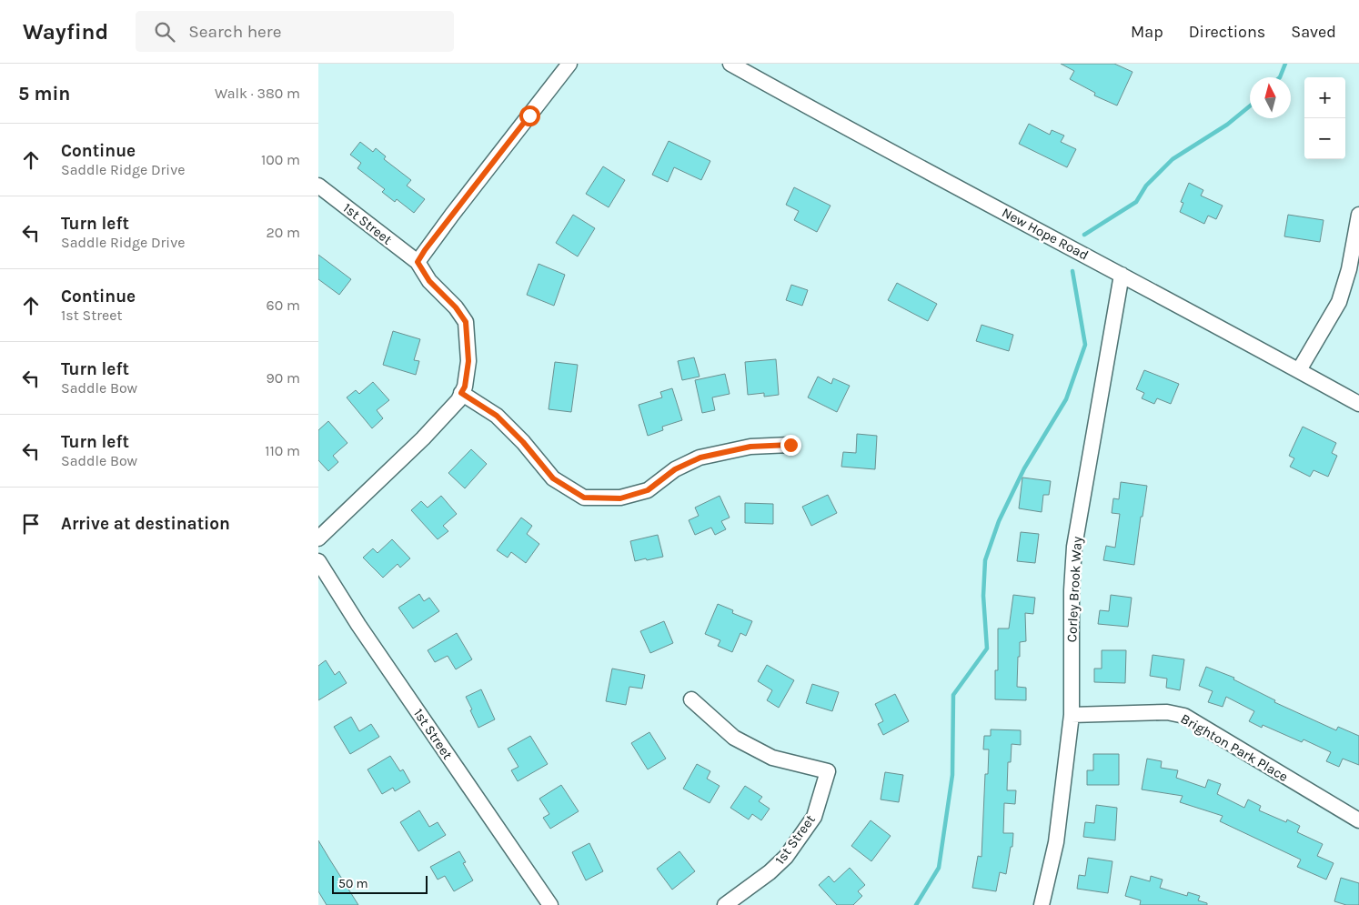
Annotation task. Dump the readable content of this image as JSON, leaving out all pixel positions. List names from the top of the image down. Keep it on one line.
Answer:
{"streets":{"street":["1st Street","New Hope Road","Corley Brook Way","Brighton Park Place"]},"crossings":[["New Hope Road","Corley Brook Way"],["Corley Brook Way","Brighton Park Place"]],"scale_bar":"50 m","north":"top","page":{"header":"Wayfind","search":"Search here","nav":["Map","Directions","Saved"],"heading":["5 min","Walk · 380 m"],"map_buttons":["+","−"],"list":[["Continue","Saddle Ridge Drive","100 m"],["Turn left","Saddle Ridge Drive","20 m"],["Continue","1st Street","60 m"],["Turn left","Saddle Bow","90 m"],["Turn left","Saddle Bow","110 m"],"Arrive at destination"],"scale":"50 m"}}
